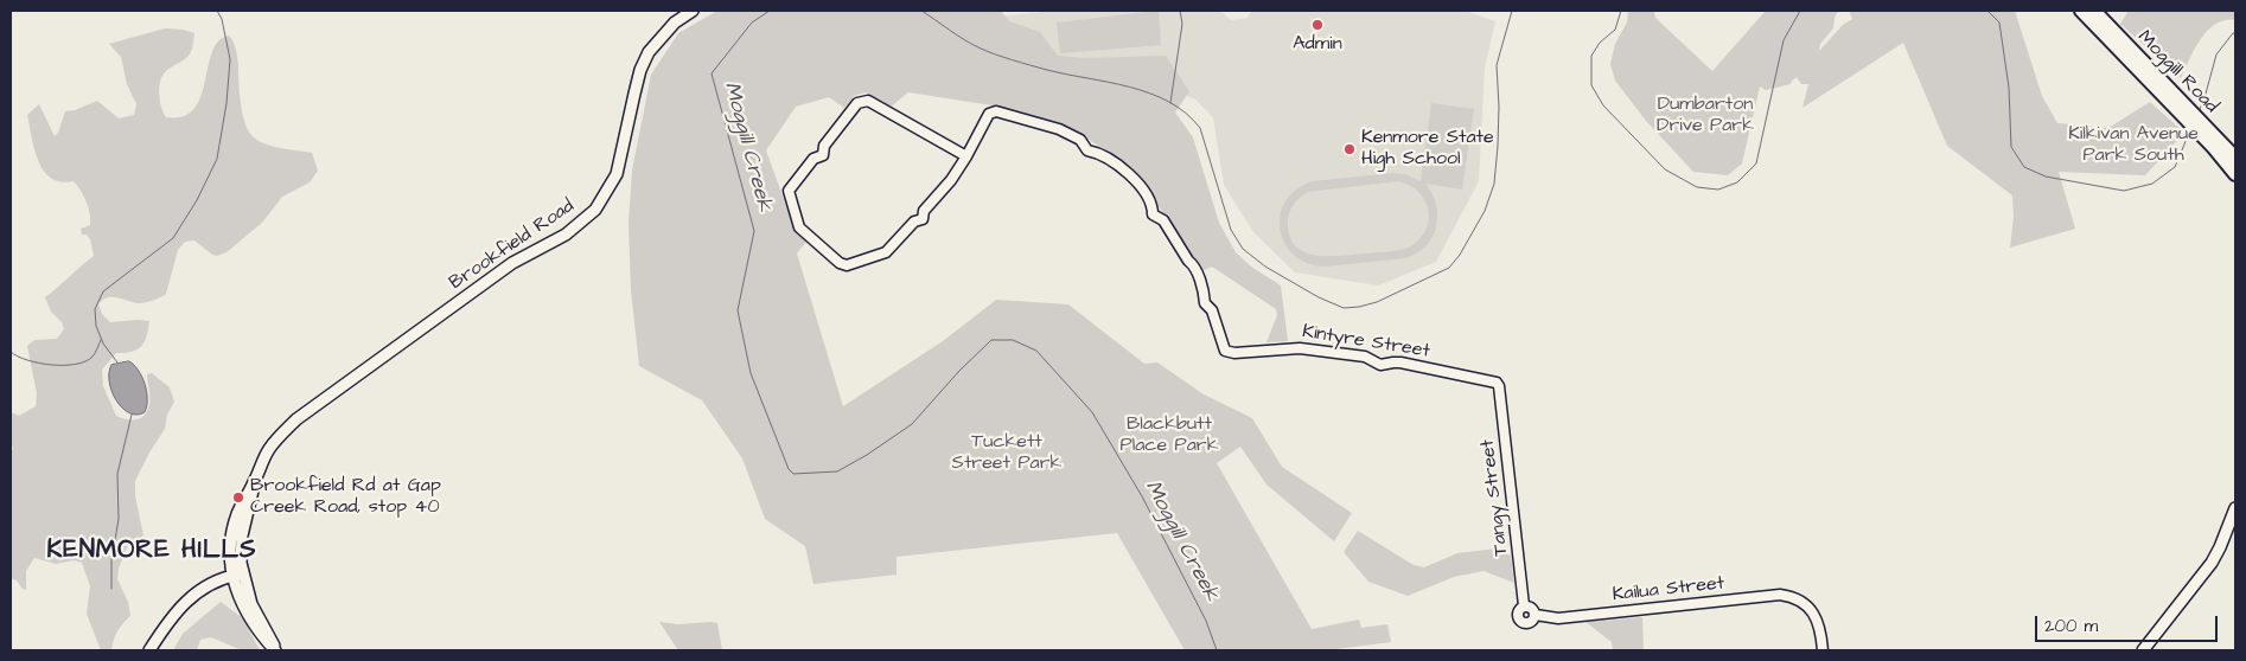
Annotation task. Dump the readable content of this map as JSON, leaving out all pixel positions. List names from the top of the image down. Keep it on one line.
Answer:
{"streets":{"main road":["Moggill Road","Brookfield Road"],"street":["Kintyre Street","Tangy Street","Kailua Street"]},"crossings":[["Kintyre Street","Tangy Street"],["Tangy Street","Kailua Street"]],"districts":["KENMORE HILLS"],"water":["Moggill Creek"],"parks":["Dumbarton Drive Park","Kilkivan Avenue Park South","Blackbutt Place Park","Tuckett Street Park"],"places":["Admin","Kenmore State High School","Brookfield Rd at Gap Creek Road, stop 40"],"scale_bar":"200 m"}
